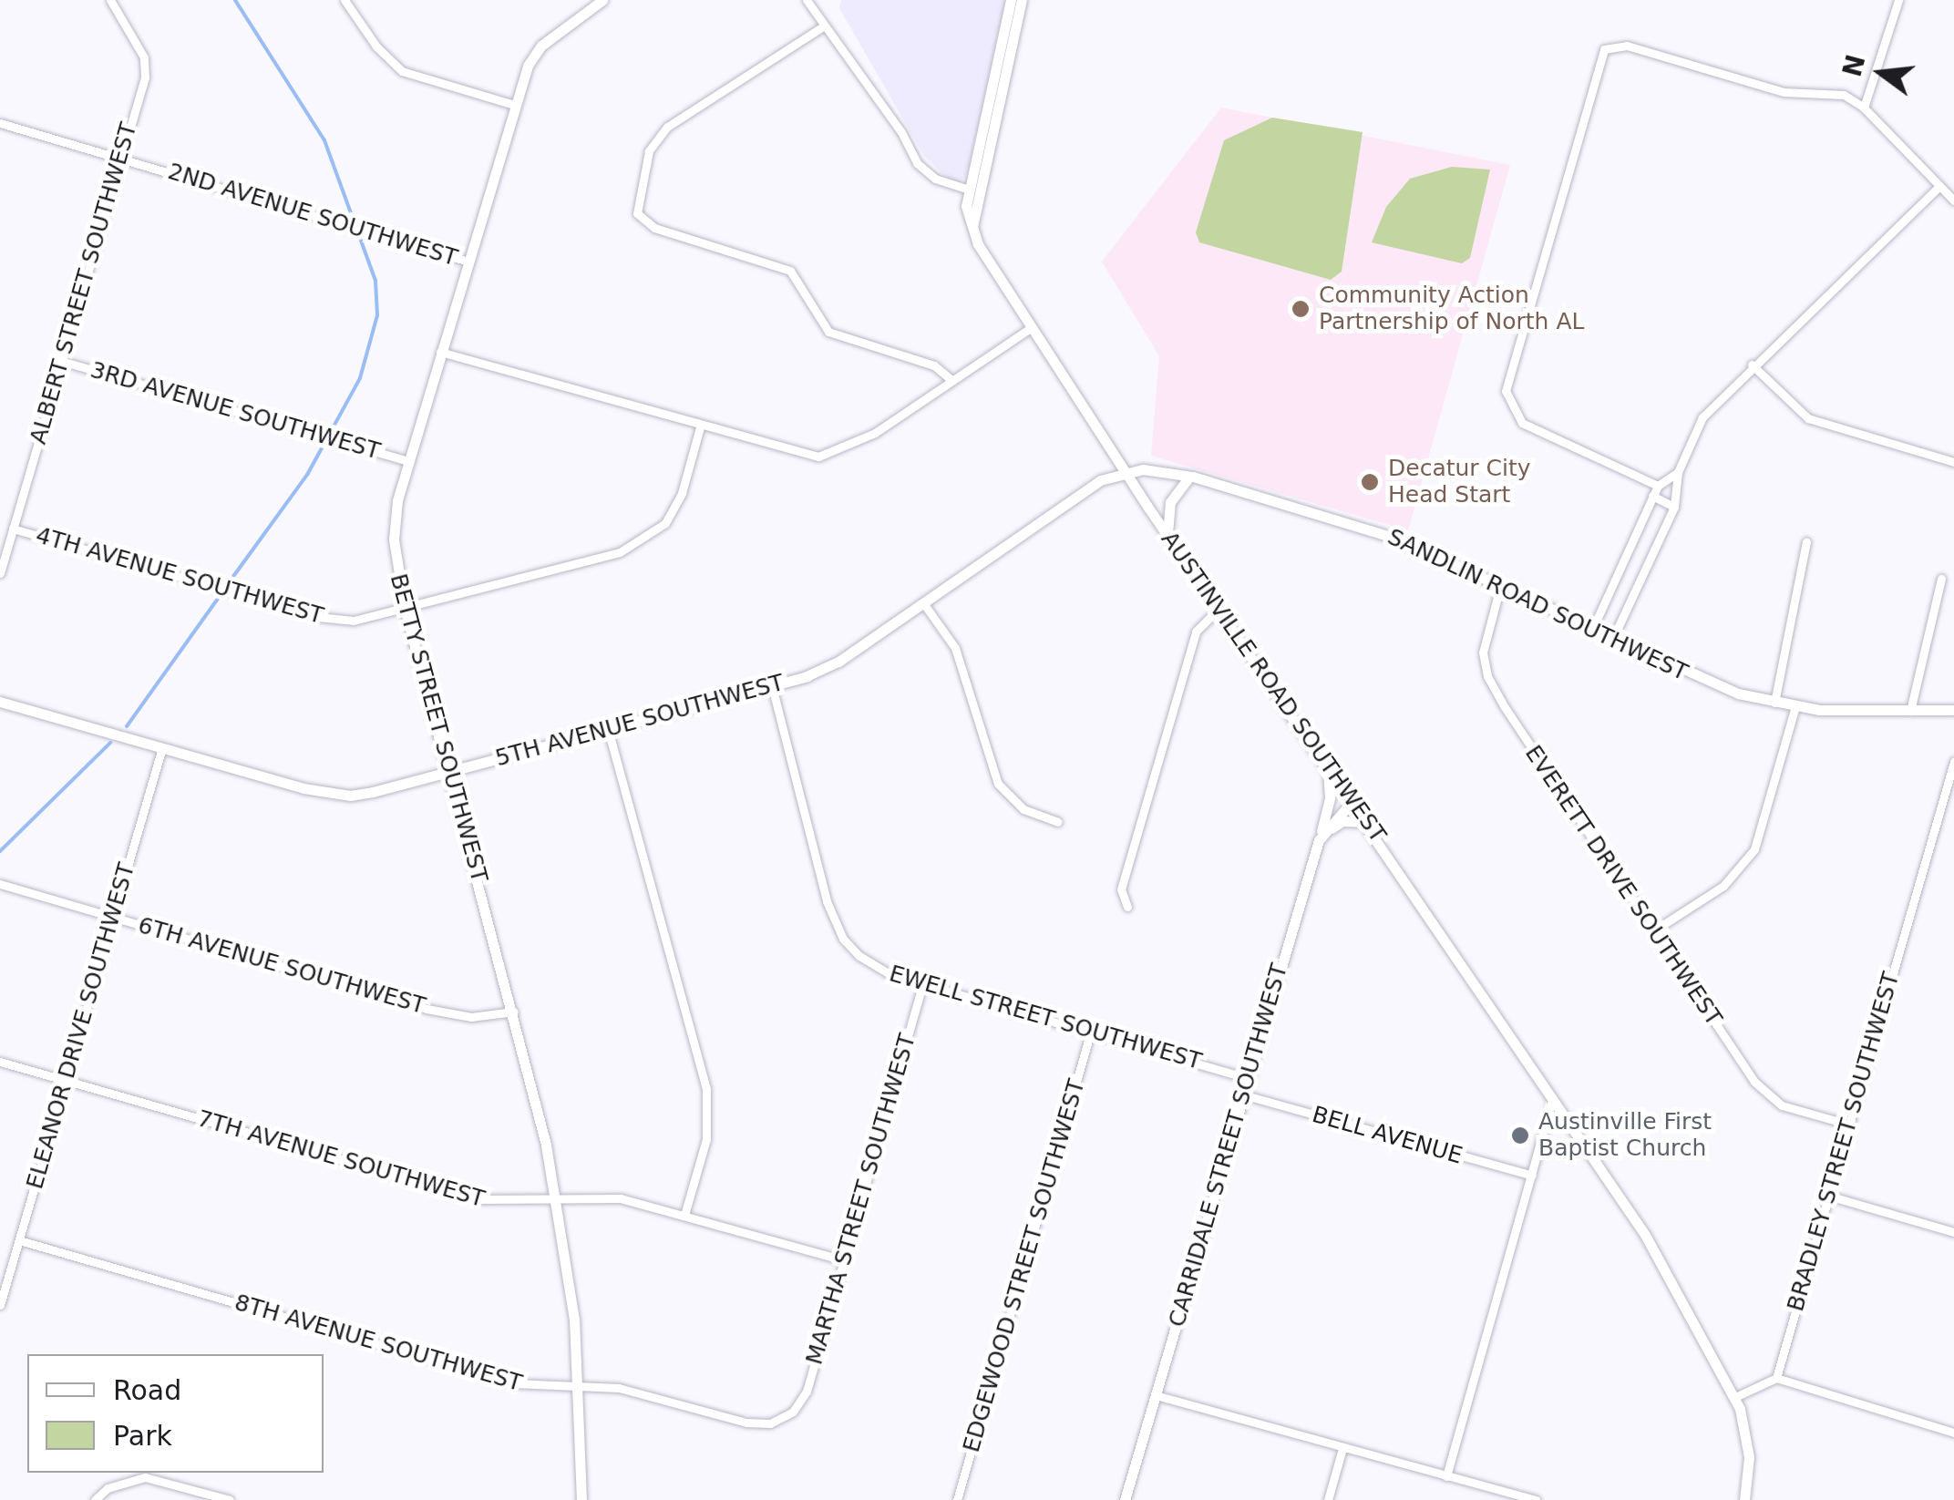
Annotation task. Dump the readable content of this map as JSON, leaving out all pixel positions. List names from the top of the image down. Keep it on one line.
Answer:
{"streets":{"street":["2ND AVENUE SOUTHWEST","ALBERT STREET SOUTHWEST","3RD AVENUE SOUTHWEST","4TH AVENUE SOUTHWEST","SANDLIN ROAD SOUTHWEST","AUSTINVILLE ROAD SOUTHWEST","5TH AVENUE SOUTHWEST","BETTY STREET SOUTHWEST","EVERETT DRIVE SOUTHWEST","6TH AVENUE SOUTHWEST","EWELL STREET SOUTHWEST","ELEANOR DRIVE SOUTHWEST","BELL AVENUE","BRADLEY STREET SOUTHWEST","CARRIDALE STREET SOUTHWEST","7TH AVENUE SOUTHWEST","MARTHA STREET SOUTHWEST","EDGEWOOD STREET SOUTHWEST","8TH AVENUE SOUTHWEST"]},"crossings":[["2ND AVENUE SOUTHWEST","ALBERT STREET SOUTHWEST"],["2ND AVENUE SOUTHWEST","BETTY STREET SOUTHWEST"],["ALBERT STREET SOUTHWEST","3RD AVENUE SOUTHWEST"],["ALBERT STREET SOUTHWEST","4TH AVENUE SOUTHWEST"],["3RD AVENUE SOUTHWEST","BETTY STREET SOUTHWEST"],["4TH AVENUE SOUTHWEST","BETTY STREET SOUTHWEST"],["SANDLIN ROAD SOUTHWEST","AUSTINVILLE ROAD SOUTHWEST"],["SANDLIN ROAD SOUTHWEST","5TH AVENUE SOUTHWEST"],["SANDLIN ROAD SOUTHWEST","EVERETT DRIVE SOUTHWEST"],["AUSTINVILLE ROAD SOUTHWEST","5TH AVENUE SOUTHWEST"],["AUSTINVILLE ROAD SOUTHWEST","CARRIDALE STREET SOUTHWEST"],["5TH AVENUE SOUTHWEST","BETTY STREET SOUTHWEST"],["5TH AVENUE SOUTHWEST","EWELL STREET SOUTHWEST"],["5TH AVENUE SOUTHWEST","ELEANOR DRIVE SOUTHWEST"],["BETTY STREET SOUTHWEST","6TH AVENUE SOUTHWEST"],["BETTY STREET SOUTHWEST","7TH AVENUE SOUTHWEST"],["BETTY STREET SOUTHWEST","8TH AVENUE SOUTHWEST"],["EVERETT DRIVE SOUTHWEST","BRADLEY STREET SOUTHWEST"],["6TH AVENUE SOUTHWEST","ELEANOR DRIVE SOUTHWEST"],["EWELL STREET SOUTHWEST","CARRIDALE STREET SOUTHWEST"],["EWELL STREET SOUTHWEST","MARTHA STREET SOUTHWEST"],["EWELL STREET SOUTHWEST","EDGEWOOD STREET SOUTHWEST"],["ELEANOR DRIVE SOUTHWEST","7TH AVENUE SOUTHWEST"],["ELEANOR DRIVE SOUTHWEST","8TH AVENUE SOUTHWEST"],["BELL AVENUE","CARRIDALE STREET SOUTHWEST"],["7TH AVENUE SOUTHWEST","MARTHA STREET SOUTHWEST"],["MARTHA STREET SOUTHWEST","8TH AVENUE SOUTHWEST"]],"places":["Community Action Partnership of North AL","Decatur City Head Start","Austinville First Baptist Church"],"legend":["Road","Park"],"north":"left"}
